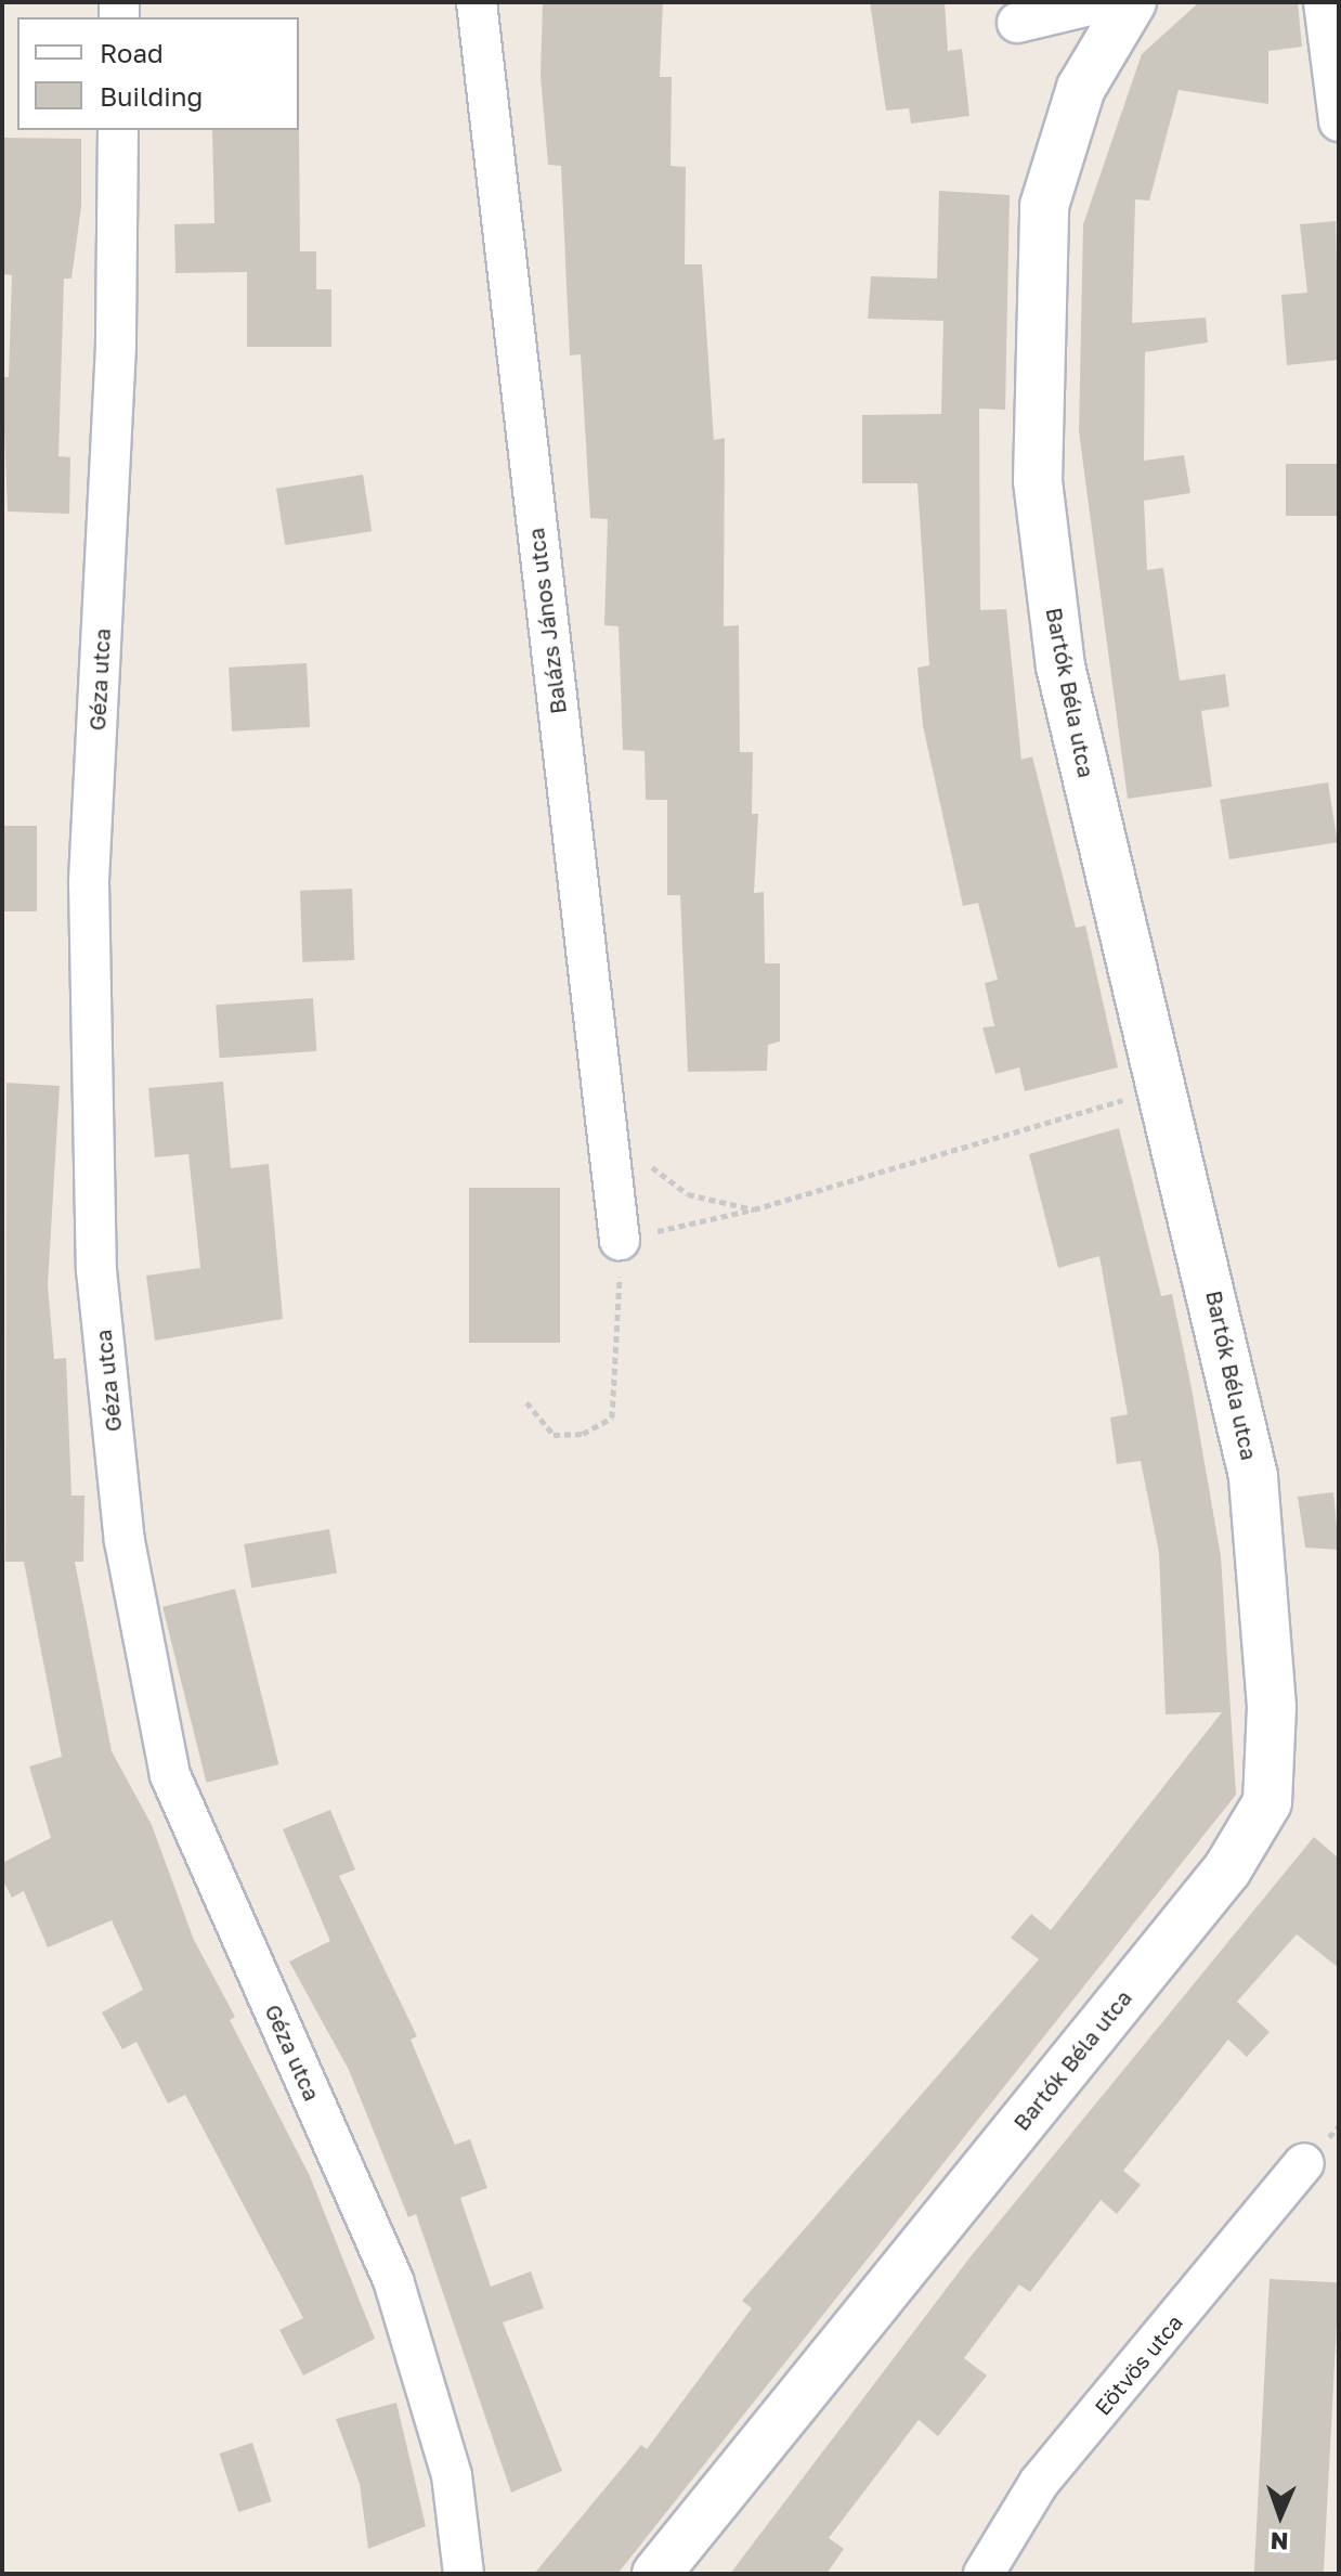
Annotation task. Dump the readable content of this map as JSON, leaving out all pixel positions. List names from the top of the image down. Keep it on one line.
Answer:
{"streets":{"street":["Balázs János utca","Géza utca","Bartók Béla utca","Eötvös utca"]},"legend":["Road","Building"],"north":"bottom"}
